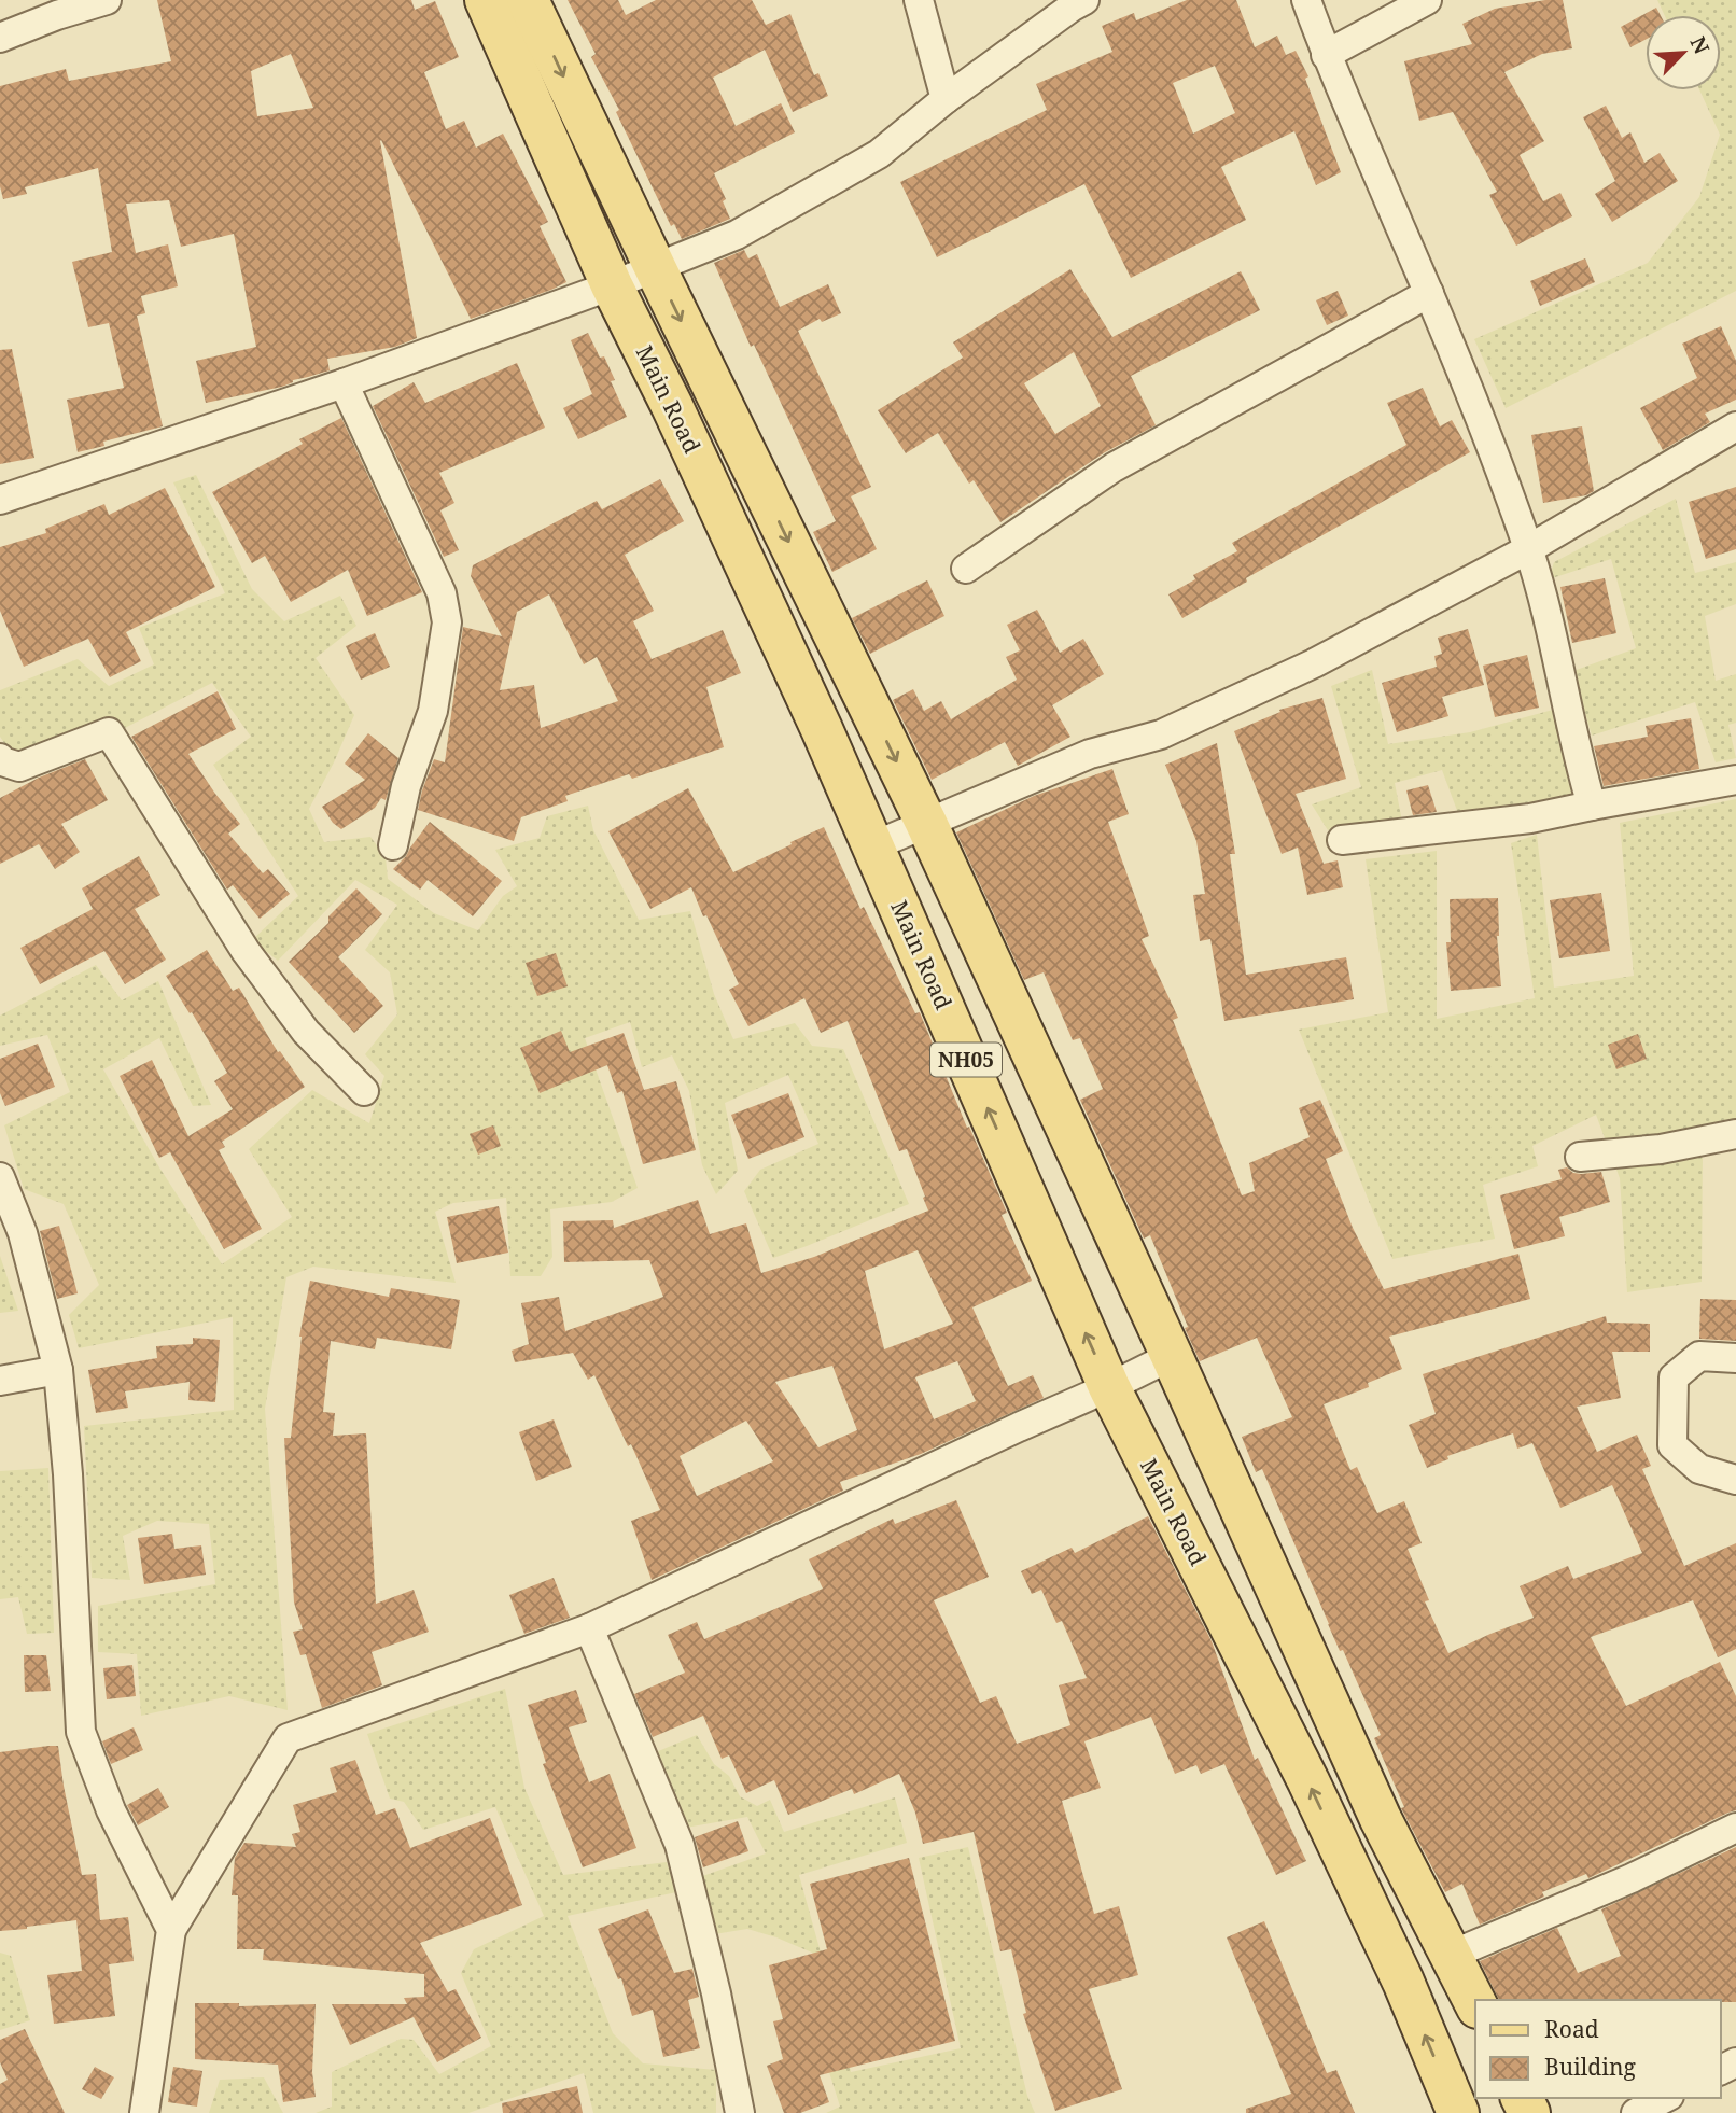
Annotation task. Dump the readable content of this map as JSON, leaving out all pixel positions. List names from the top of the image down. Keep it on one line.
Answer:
{"streets":{"main road":["Main Road","NH05"]},"legend":["Road","Building"],"north":"top right"}
